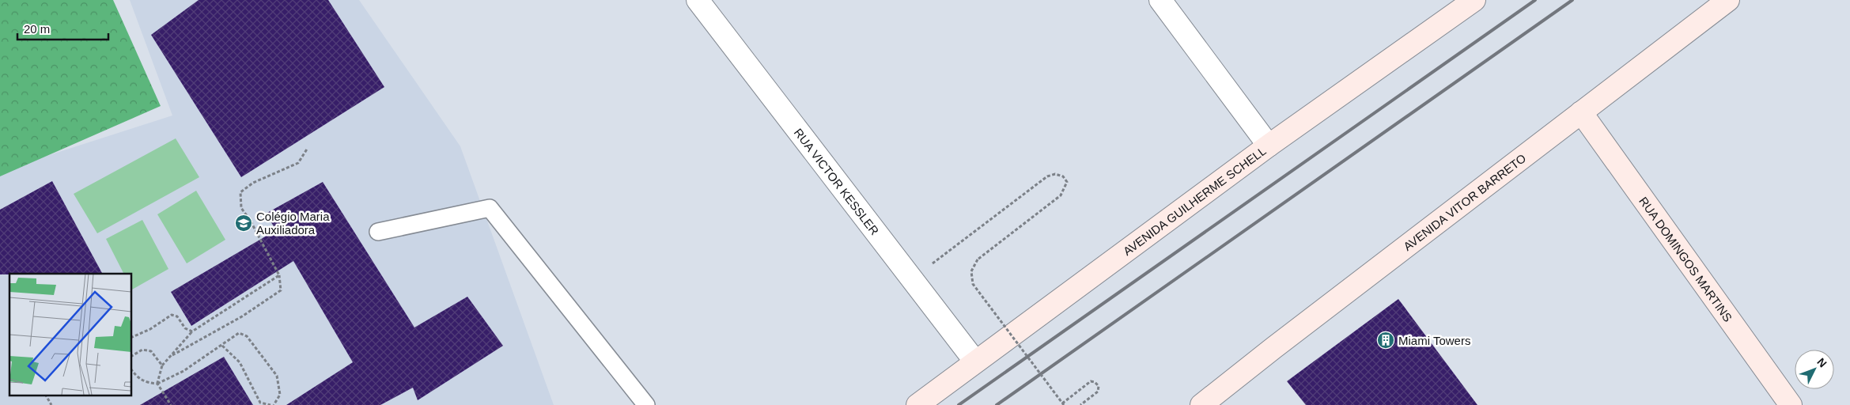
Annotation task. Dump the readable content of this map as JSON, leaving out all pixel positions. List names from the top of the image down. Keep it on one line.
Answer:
{"streets":{"main road":["AVENIDA GUILHERME SCHELL","AVENIDA VITOR BARRETO","RUA DOMINGOS MARTINS"],"street":["RUA VICTOR KESSLER"]},"crossings":[["RUA VICTOR KESSLER","AVENIDA GUILHERME SCHELL"],["AVENIDA VITOR BARRETO","RUA DOMINGOS MARTINS"]],"places":{"school or university":["Colégio Maria Auxiliadora"],"building":["Miami Towers"]},"scale_bar":"20 m","north":"top right"}
